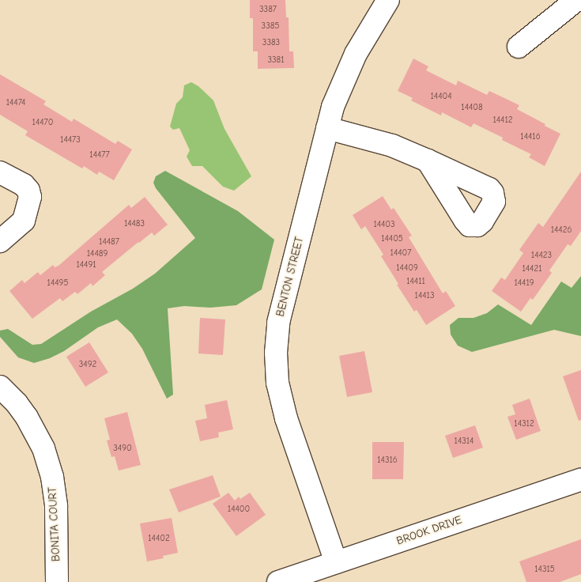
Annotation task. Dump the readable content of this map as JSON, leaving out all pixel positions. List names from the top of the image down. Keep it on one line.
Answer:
{"streets":{"street":["BENTON STREET","BONITA COURT","BROOK DRIVE"]},"crossings":[["BENTON STREET","BROOK DRIVE"]],"house_numbers":["3387","3385","3383","3381","14404","14474","14408","14412","14470","14416","14473","14477","14483","14403","14426","14405","14487","14407","14489","14423","14491","14409","14421","14411","14495","14419","14413","3492","14312","14314","3490","14316","14400","14402","14315"]}
